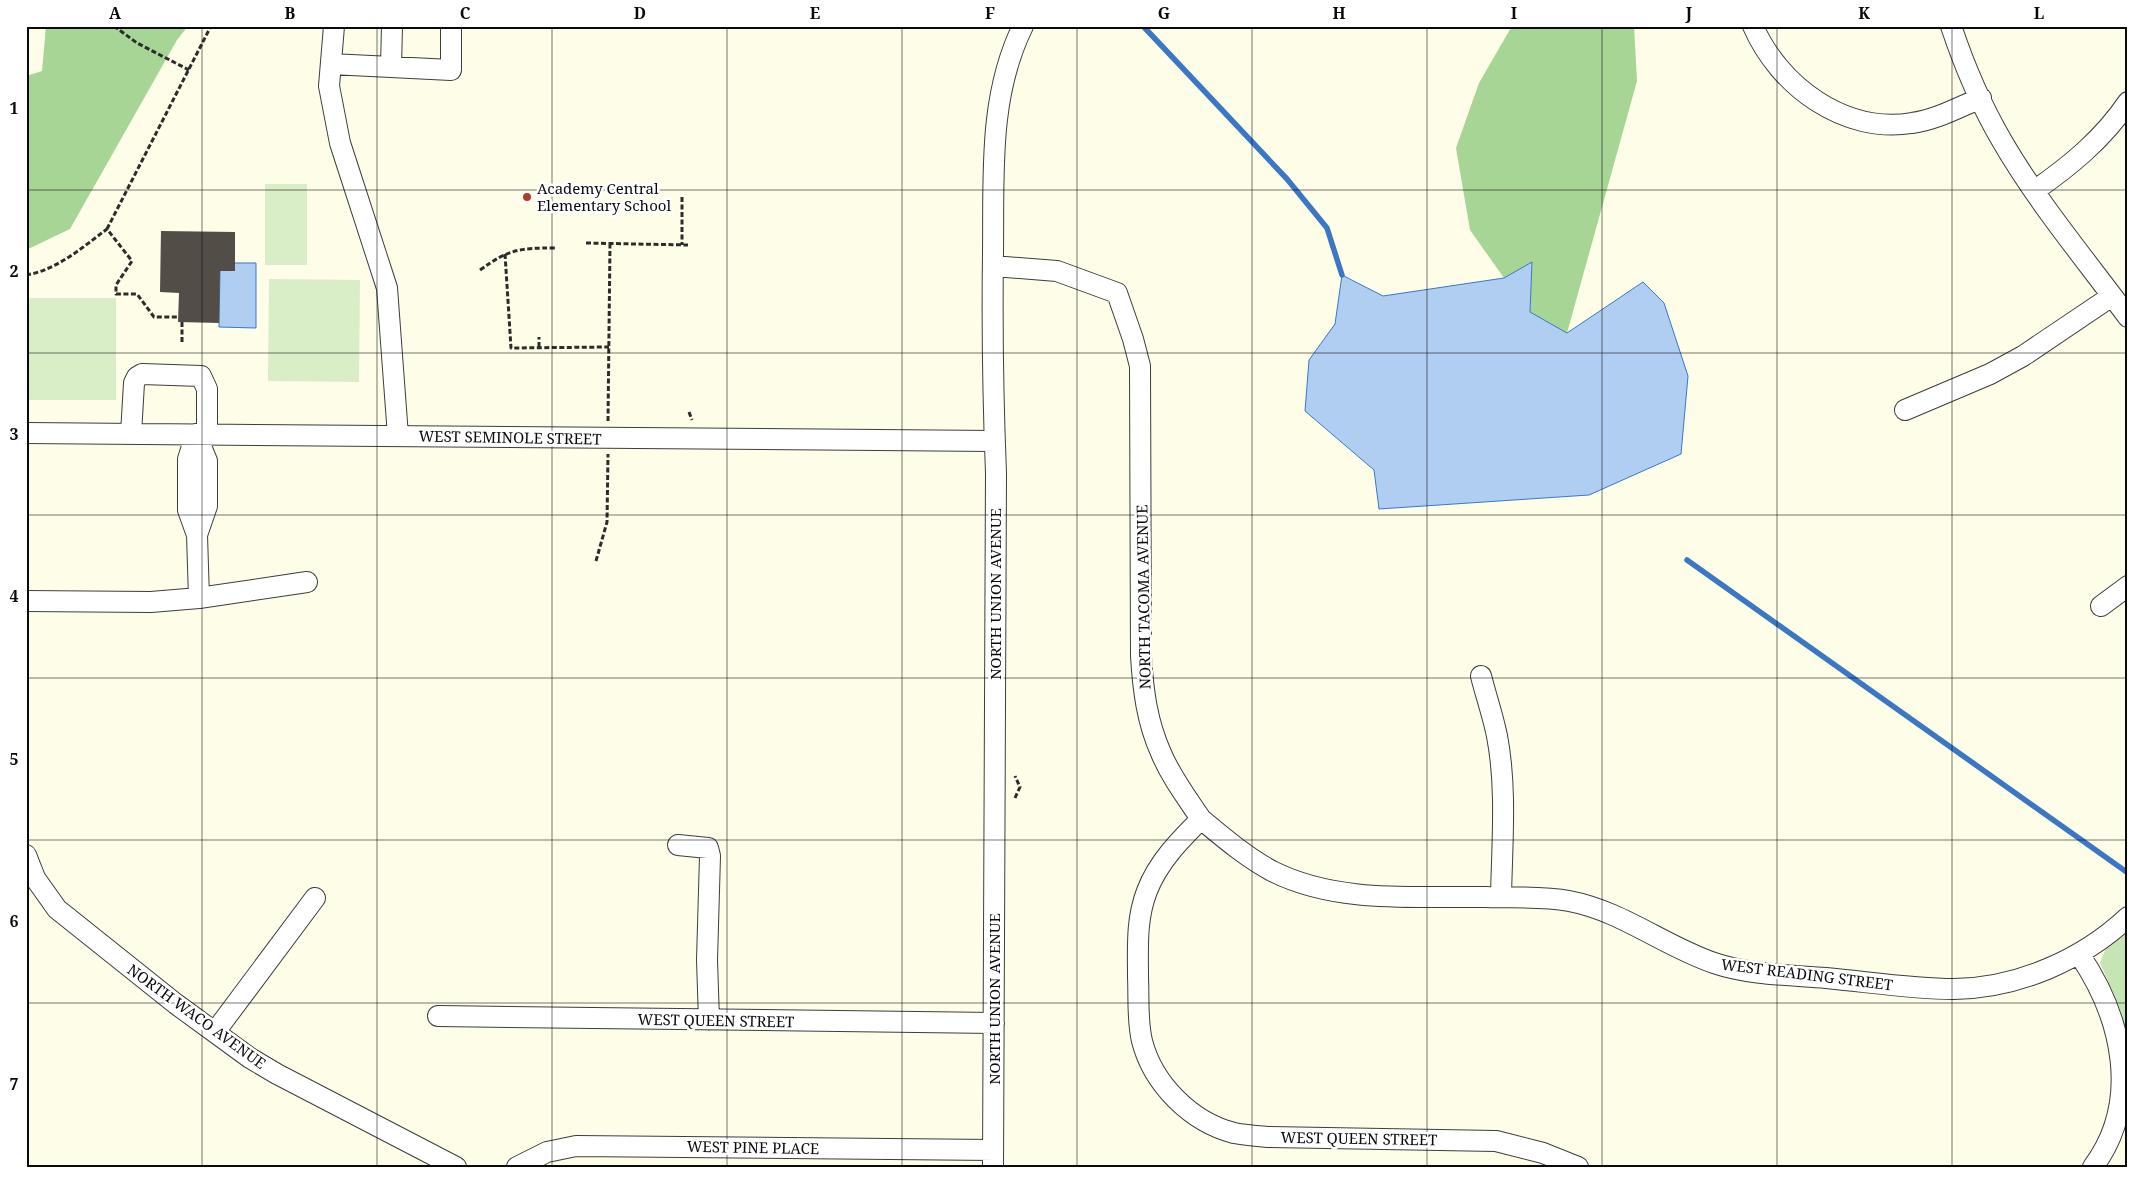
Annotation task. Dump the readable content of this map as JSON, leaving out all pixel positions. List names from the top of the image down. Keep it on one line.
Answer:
{"streets":{"street":["WEST SEMINOLE STREET","NORTH UNION AVENUE","NORTH TACOMA AVENUE","WEST READING STREET","NORTH WACO AVENUE","WEST QUEEN STREET","WEST PINE PLACE"]},"crossings":[["WEST SEMINOLE STREET","NORTH UNION AVENUE"],["NORTH UNION AVENUE","NORTH TACOMA AVENUE"],["NORTH UNION AVENUE","WEST QUEEN STREET"],["NORTH UNION AVENUE","WEST PINE PLACE"],["NORTH TACOMA AVENUE","WEST READING STREET"],["NORTH TACOMA AVENUE","WEST QUEEN STREET"],["WEST READING STREET","WEST QUEEN STREET"]],"places":["Academy Central Elementary School"],"grid":{"columns":["A","B","C","D","E","F","G","H","I","J","K","L"],"rows":["1","2","3","4","5","6","7"]}}
